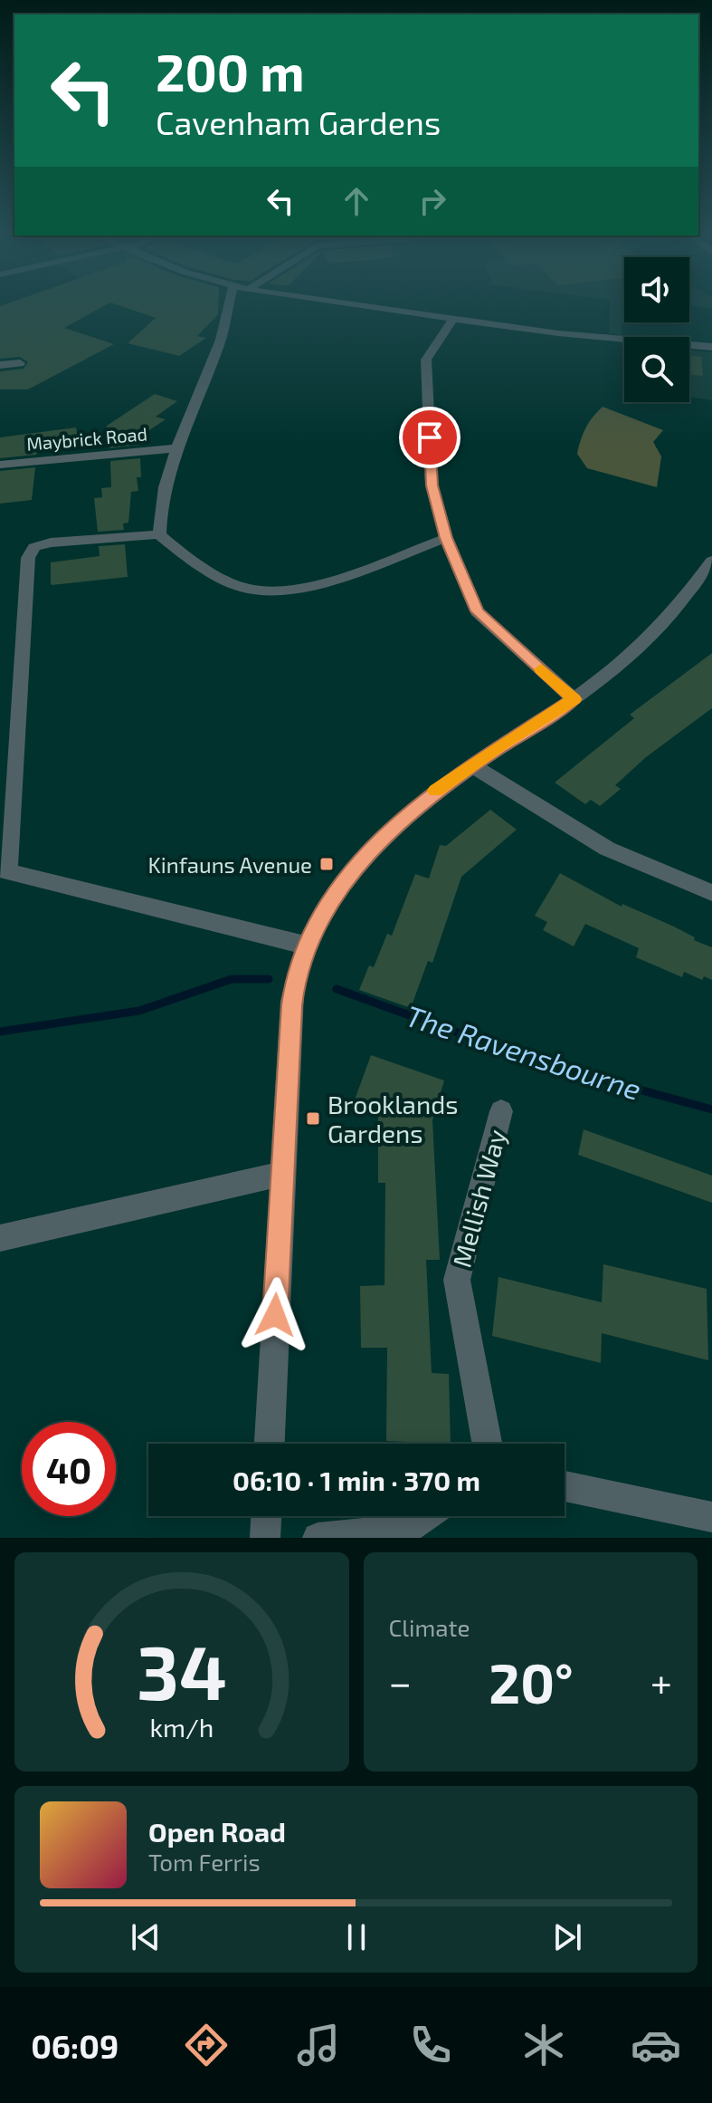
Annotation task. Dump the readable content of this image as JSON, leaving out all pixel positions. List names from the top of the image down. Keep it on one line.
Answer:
{"streets":{"street":["Maybrick Road","Mellish Way"]},"water":["The Ravensbourne"],"places":{"transit":["Kinfauns Avenue","Brooklands Gardens"]},"page":{"turn":["200 m","Cavenham Gardens"],"limit":"40","trip":"06:10 · 1 min · 370 m","tile":"Climate","heat":["−","20°","+"],"song":["Open Road","Tom Ferris"],"tabs":"06:09","gauge":["34","km/h"]}}
